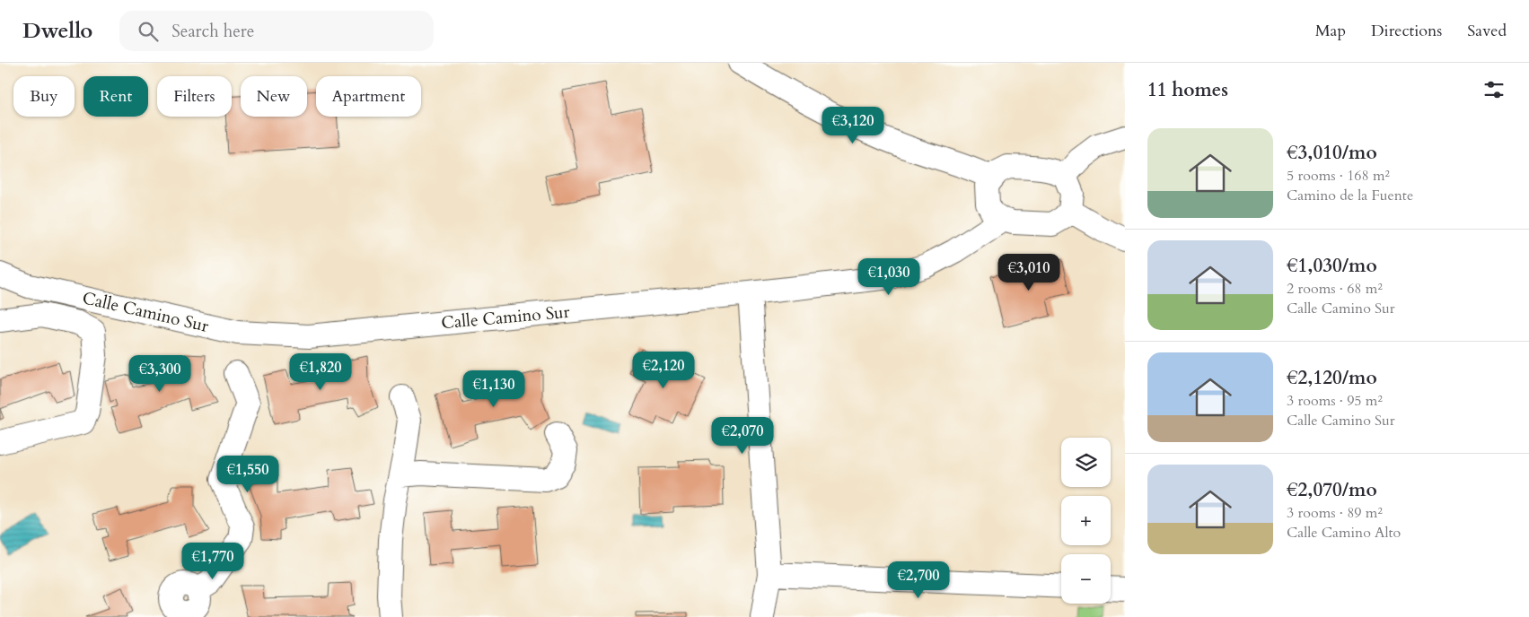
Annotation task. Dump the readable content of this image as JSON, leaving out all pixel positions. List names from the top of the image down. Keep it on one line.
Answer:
{"streets":{"street":["Calle Camino Sur"]},"page":{"header":"Dwello","search":"Search here","nav":["Map","Directions","Saved"],"heading":"11 homes","chip":["Buy","Rent","Filters","New","Apartment"],"price":["€3,120","€3,010","€1,030","€2,120","€1,820","€3,300","€1,130","€2,070","€1,550","€1,770","€2,700"],"list":[{"name":"€3,010/mo","note":"5 rooms · 168 m² · Camino de la Fuente"},{"name":"€1,030/mo","note":"2 rooms · 68 m² · Calle Camino Sur"},{"name":"€2,120/mo","note":"3 rooms · 95 m² · Calle Camino Sur"},{"name":"€2,070/mo","note":"3 rooms · 89 m² · Calle Camino Alto"}],"map_buttons":["+","−"]}}
